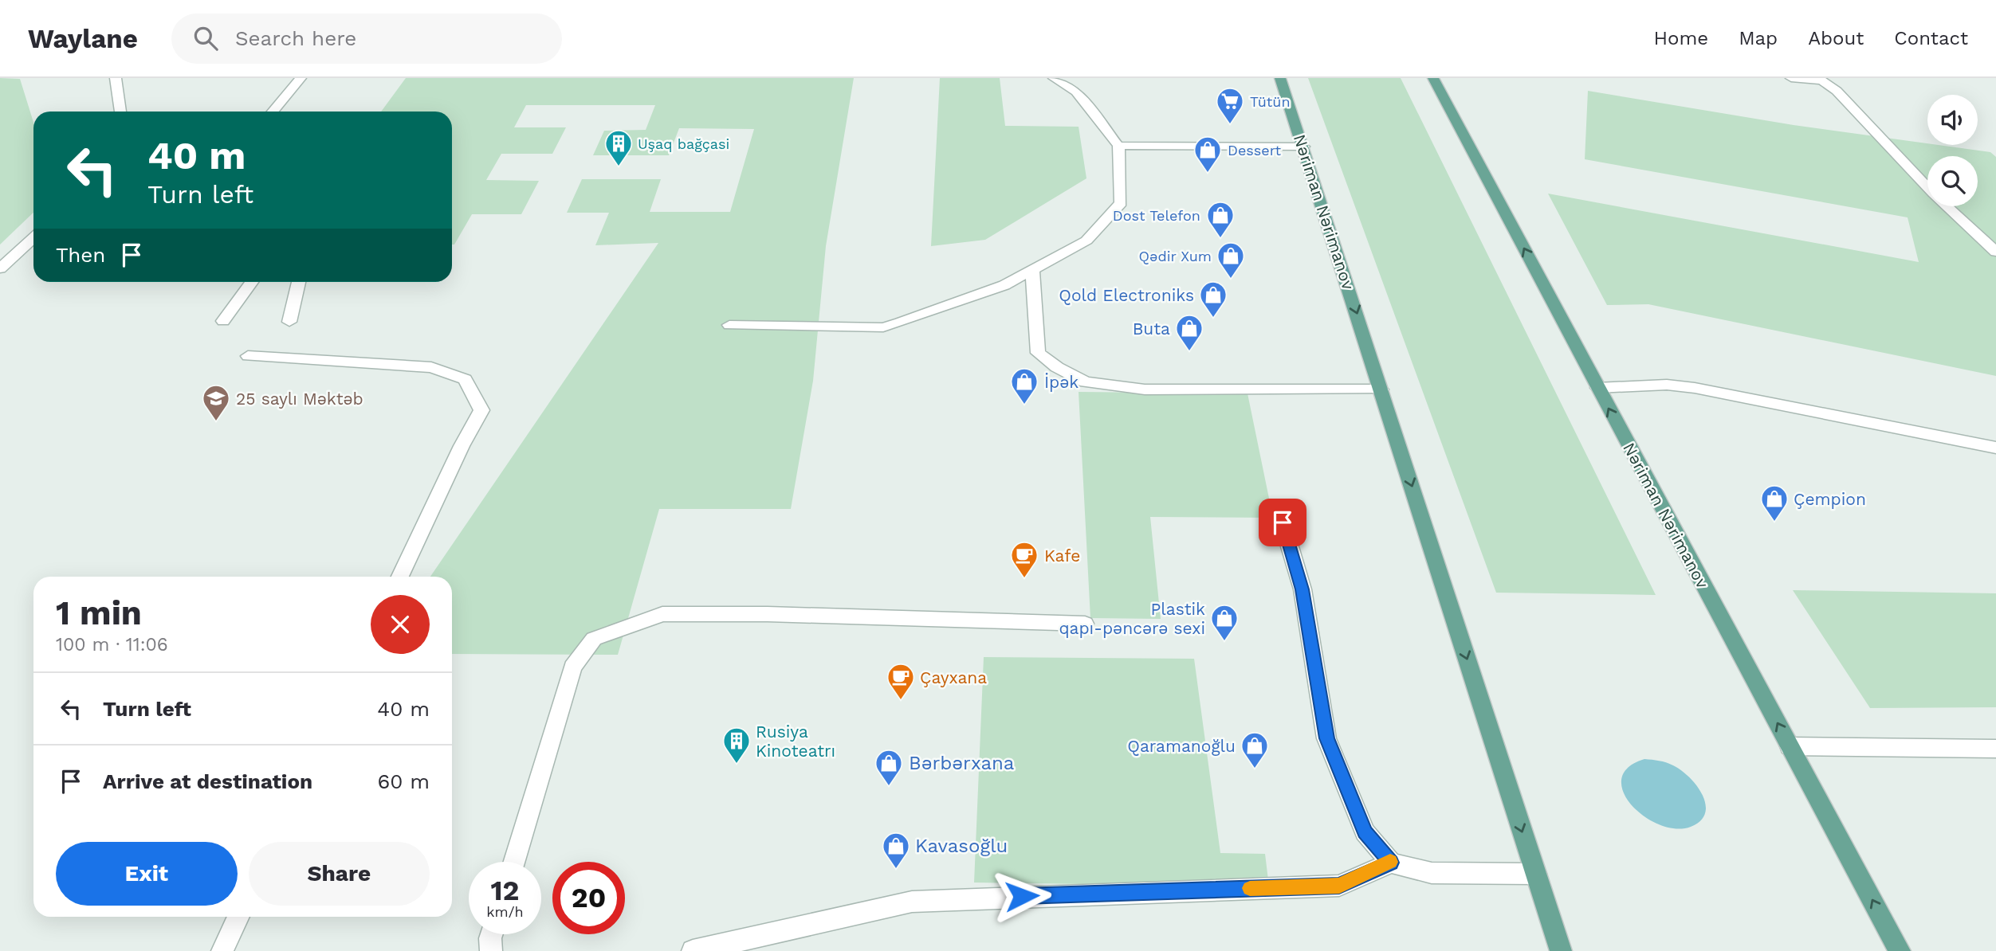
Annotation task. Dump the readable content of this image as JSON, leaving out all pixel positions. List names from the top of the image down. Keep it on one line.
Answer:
{"streets":{"main road":["Nəriman Nərimanov"]},"places":{"supermarket":["Tütün"],"building":["Uşaq bağçasi","Rusiya Kinoteatrı"],"shop":["Dessert","Dost Telefon","Qədir Xum","Qold Electroniks","Buta","İpək","Çempion","Plastik qapı-pəncərə sexi","Qaramanoğlu","Bərbərxana","Kavasoğlu"],"school or university":["25 saylı Məktəb"],"cafe":["Kafe","Çayxana"]},"page":{"header":"Waylane","search":"Search here","nav":["Home","Map","About","Contact"],"turn":["40 m","Turn left"],"then":"Then","heading":["1 min","100 m · 11:06"],"list":[{"name":"Turn left","value":"40 m"},{"name":"Arrive at destination","value":"60 m"}],"buttons":["Exit","Share"],"speed":"12 km/h","limit":"20"}}
